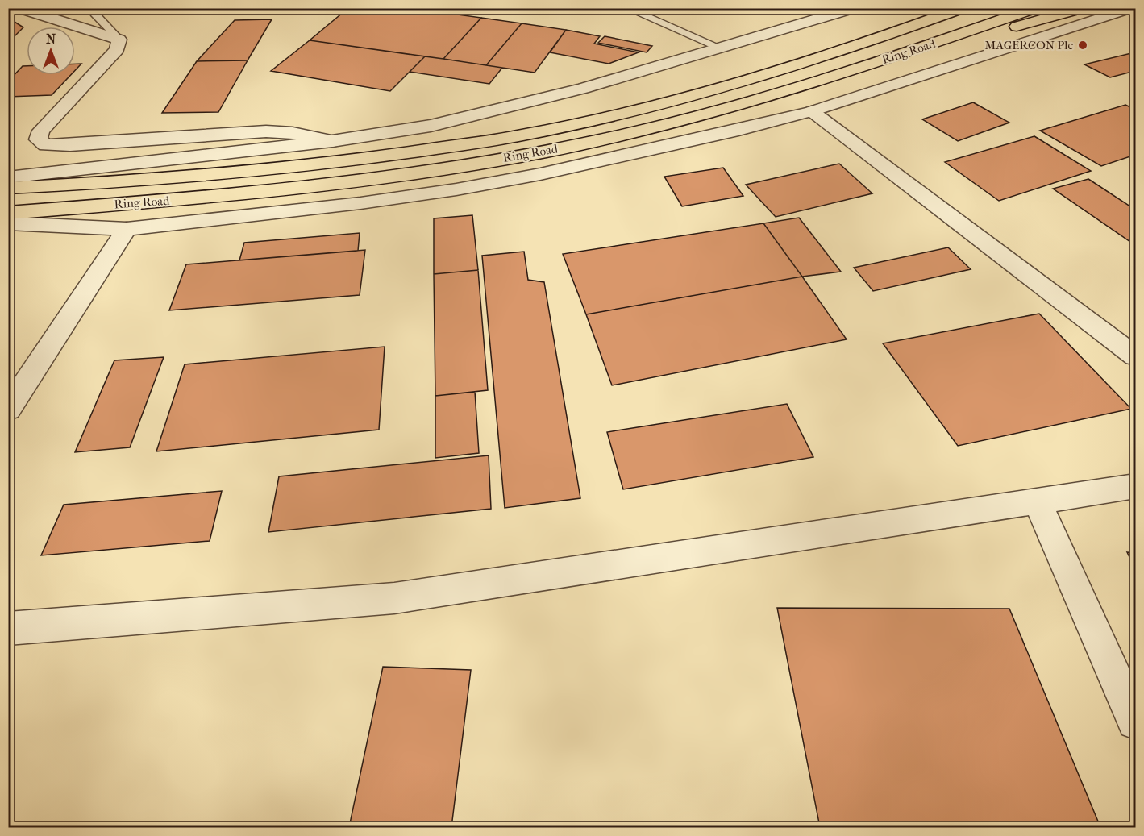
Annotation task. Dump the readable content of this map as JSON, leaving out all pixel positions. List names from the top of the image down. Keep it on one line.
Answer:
{"streets":{"highway":["Ring Road"]},"places":["MAGERCON Plc"],"north":"top"}
